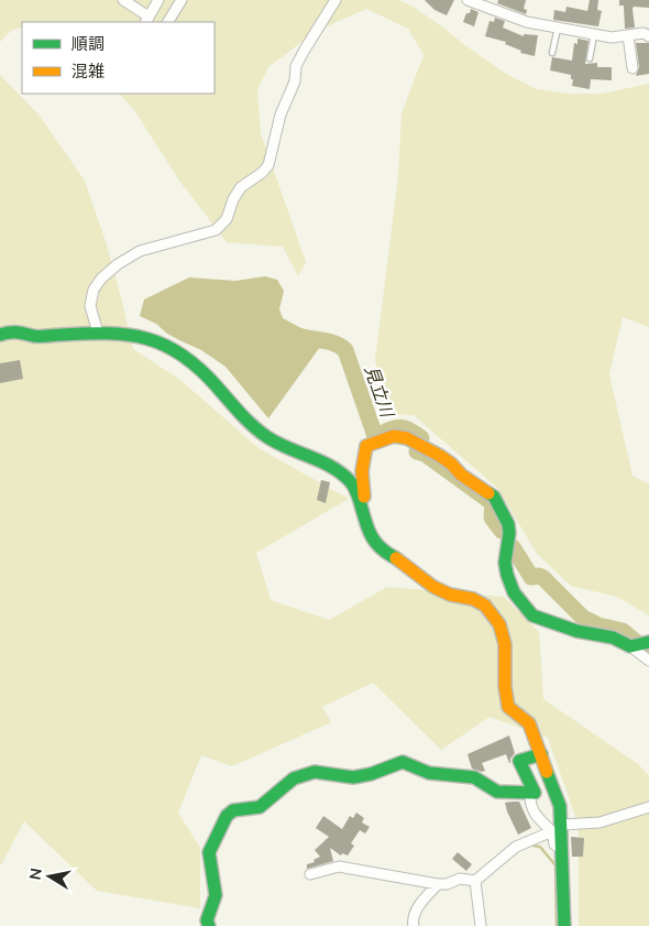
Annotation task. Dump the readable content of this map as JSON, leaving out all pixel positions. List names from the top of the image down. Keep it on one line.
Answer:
{"water":["見立川"],"legend":["順調","混雑"],"north":"left"}
